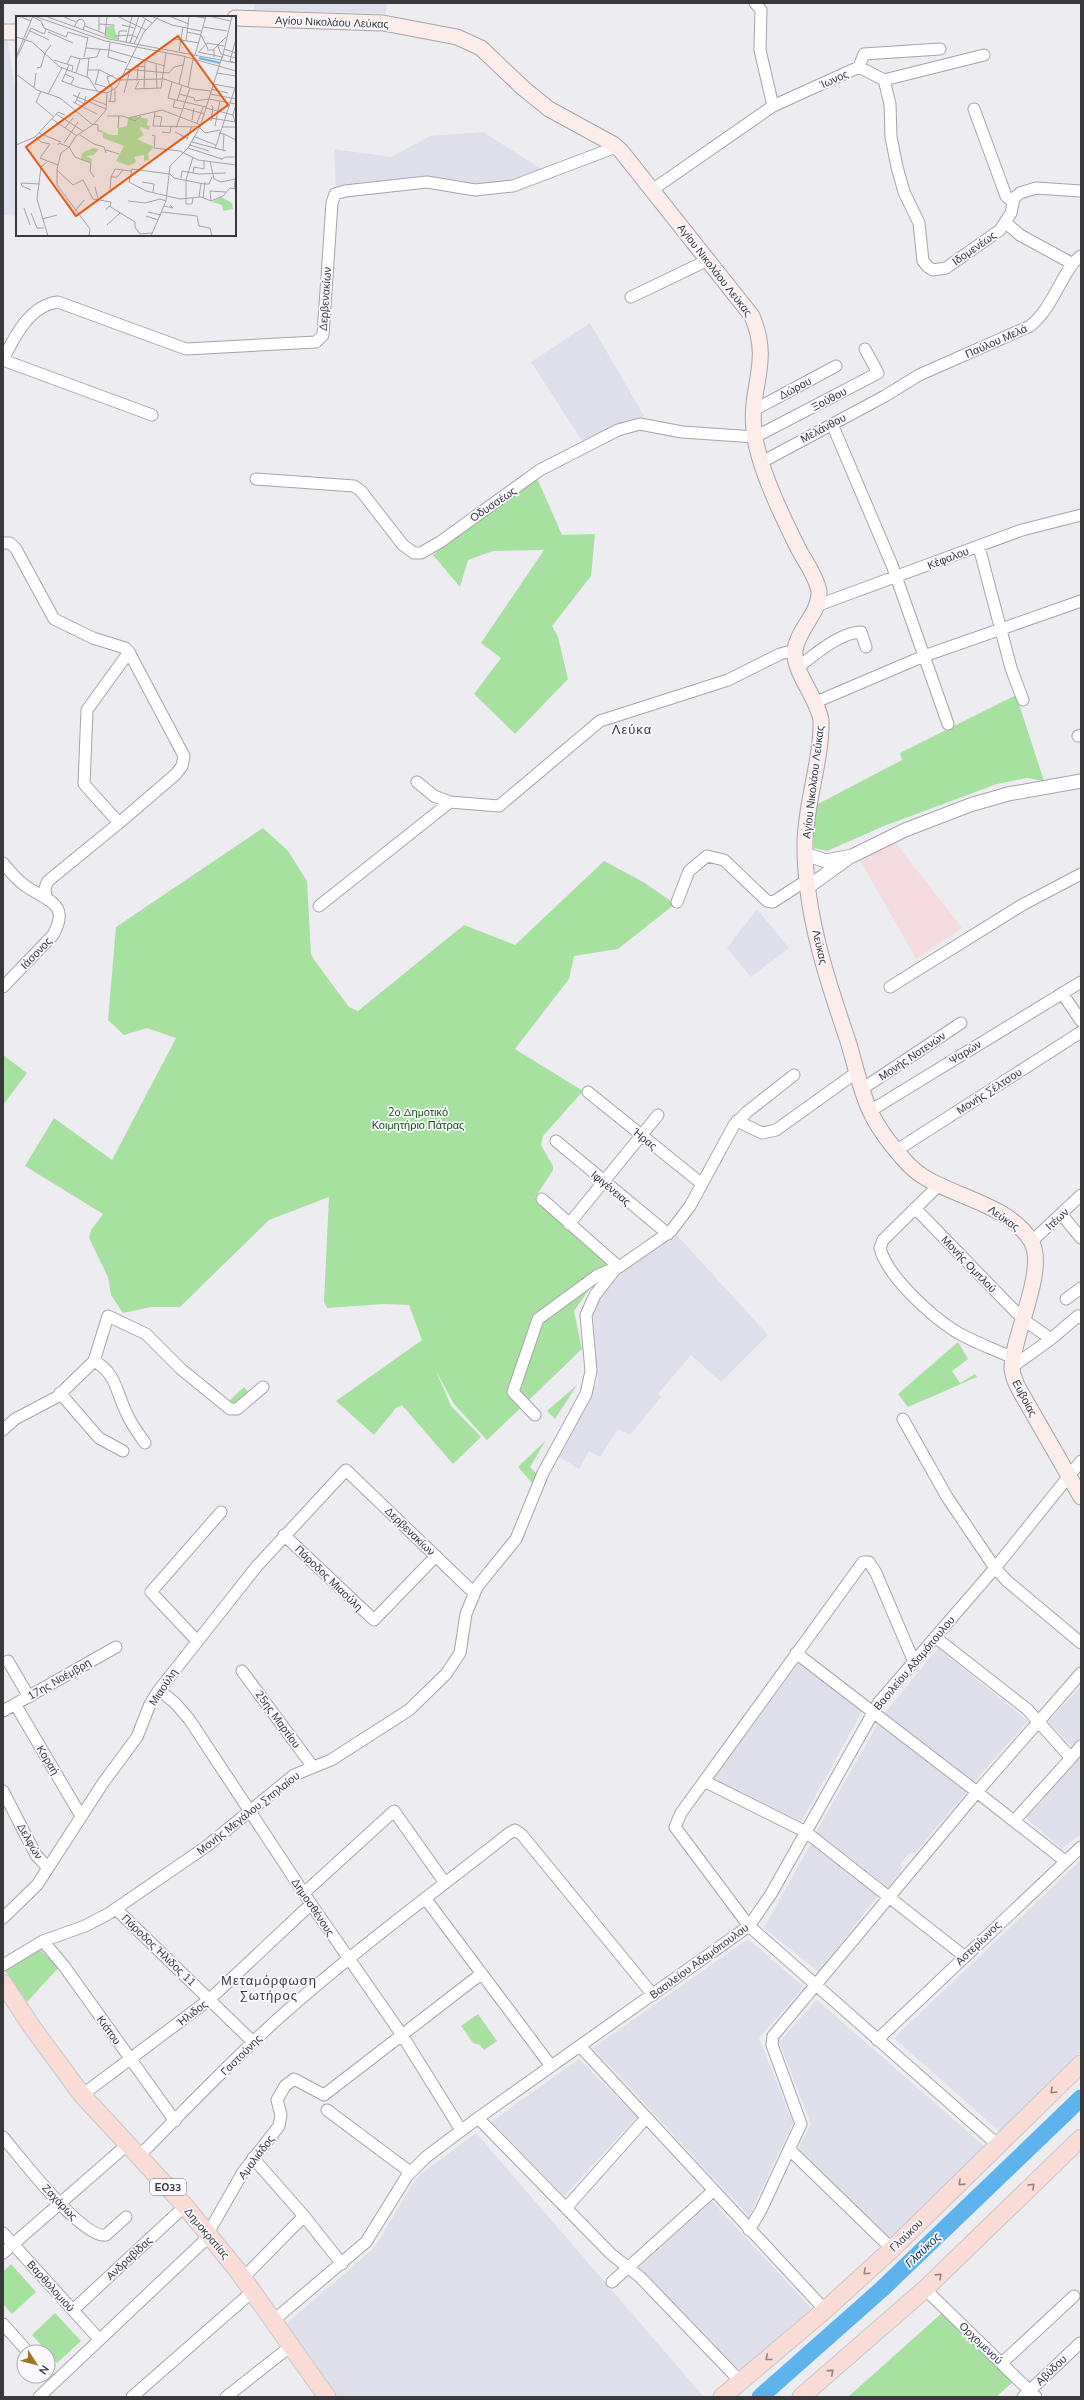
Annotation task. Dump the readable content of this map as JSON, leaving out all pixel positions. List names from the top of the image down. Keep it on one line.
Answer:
{"streets":{"main road":["Αγίου Νικολάου Λεύκας","Λεύκας","Ευβοίας","ΕΟ33","Δημοκρατίας","Γλαύκου"],"street":["Ίωνος","Ιδομενέως","Δερβενακίων","Παύλου Μελά","Δώρου","Ξούθου","Μελάνθου","Οδυσσέως","Κέφαλου","Ιάσονος","Ψαρών","Μονής Νοτενών","Μονής Σέλτσου","Ήρας","Ιφιγένειας","Ιτέων","Μονής Ομπλού","Πάροδος Μιαούλη","Βασιλείου Αδαμόπουλου","17ης Νοέμβρη","Μιαούλη","25ης Μαρτίου","Κοραή","Μονής Μεγάλου Σπηλαίου","Δελφών","Δημοσθένους","Αστερίωνος","Πάροδος Ήλιδος 11","Ήλιδος","Κιάτου","Γαστούνης","Αμαλιάδος","Ζαχάρως","Ανδραβίδας","Βαρθολομιού","Ορχομενού","Αβύδου"]},"crossings":[["Αγίου Νικολάου Λεύκας","Ίωνος"],["Αγίου Νικολάου Λεύκας","Δερβενακίων"],["Αγίου Νικολάου Λεύκας","Δώρου"],["Αγίου Νικολάου Λεύκας","Ξούθου"],["Αγίου Νικολάου Λεύκας","Μελάνθου"],["Αγίου Νικολάου Λεύκας","Οδυσσέως"],["Αγίου Νικολάου Λεύκας","Κέφαλου"],["Αγίου Νικολάου Λεύκας","Λεύκας"],["Ίωνος","Ιδομενέως"],["Δερβενακίων","Πάροδος Μιαούλη"],["Δερβενακίων","Μιαούλη"],["Δερβενακίων","Μονής Μεγάλου Σπηλαίου"],["Παύλου Μελά","Μελάνθου"],["Ξούθου","Οδυσσέως"],["Λεύκας","Ψαρών"],["Λεύκας","Μονής Νοτενών"],["Λεύκας","Μονής Σέλτσου"],["Λεύκας","Ιτέων"],["Ήρας","Μονής Μεγάλου Σπηλαίου"],["Ιφιγένειας","Μονής Μεγάλου Σπηλαίου"],["Ευβοίας","Βασιλείου Αδαμόπουλου"],["Πάροδος Μιαούλη","Μιαούλη"],["Βασιλείου Αδαμόπουλου","Δημοσθένους"],["Βασιλείου Αδαμόπουλου","Γαστούνης"],["Βασιλείου Αδαμόπουλου","Δημοκρατίας"],["17ης Νοέμβρη","Κοραή"],["Μιαούλη","Κοραή"],["Μιαούλη","Δελφών"],["Μιαούλη","Δημοσθένους"],["25ης Μαρτίου","Μονής Μεγάλου Σπηλαίου"],["Μονής Μεγάλου Σπηλαίου","Δημοσθένους"],["Μονής Μεγάλου Σπηλαίου","Πάροδος Ήλιδος 11"],["Μονής Μεγάλου Σπηλαίου","Κιάτου"],["Δημοσθένους","Ήλιδος"],["Δημοσθένους","Γαστούνης"],["Δημοσθένους","Αμαλιάδος"],["Πάροδος Ήλιδος 11","Ήλιδος"],["Πάροδος Ήλιδος 11","Γαστούνης"],["Ήλιδος","Κιάτου"],["Ήλιδος","Δημοκρατίας"],["Κιάτου","Γαστούνης"],["Γαστούνης","Ζαχάρως"],["Γαστούνης","Δημοκρατίας"],["Γαστούνης","Βαρθολομιού"],["Αμαλιάδος","Δημοκρατίας"],["Αμαλιάδος","Βαρθολομιού"],["Δημοκρατίας","Ανδραβίδας"],["Ανδραβίδας","Βαρθολομιού"],["Ορχομενού","Αβύδου"]],"districts":["Λεύκα","Μεταμόρφωση Σωτήρος"],"water":["Γλαύκος"],"parks":["2o Δημοτικό Κοιμητήριο Πάτρας"],"north":"bottom right"}
